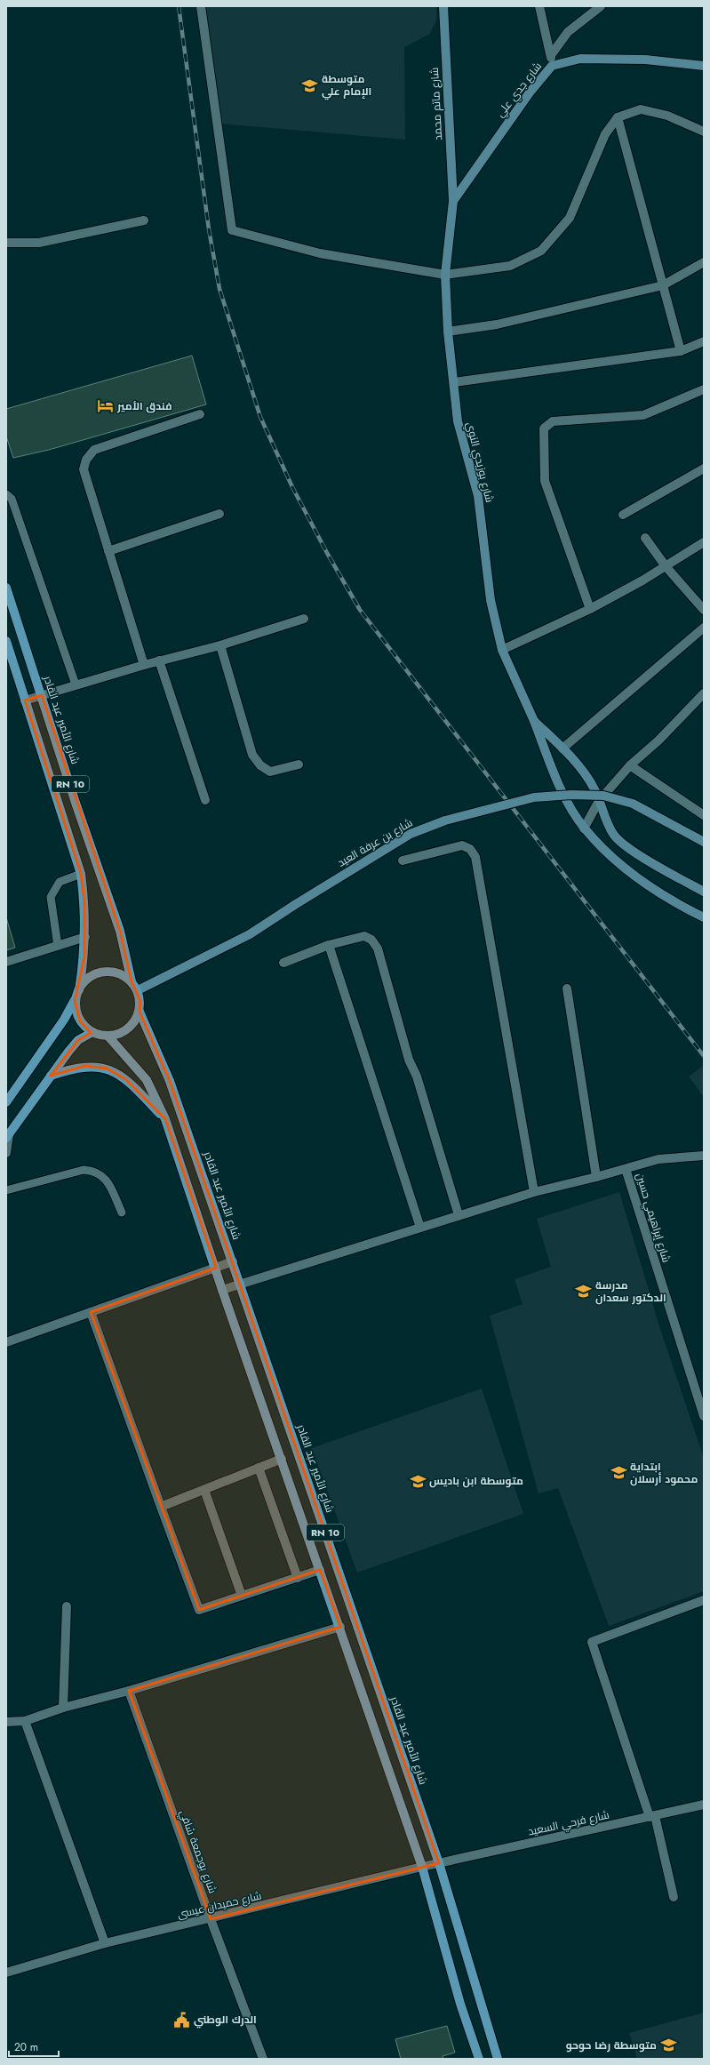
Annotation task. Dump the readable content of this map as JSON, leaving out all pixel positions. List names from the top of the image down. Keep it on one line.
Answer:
{"streets":{"main road":["شارع الأمير عبد القادر","RN 10"],"street":["شارع جدي علي","شارع ماتم محمد","شارع بوزيدي النوي","شارع بن عرفة العيد","شارع إبراهيمي حسين","شارع فرحي السعيد","شارع بوجمعة شافي","شارع حميدان عيسى"]},"crossings":[["شارع جدي علي","شارع ماتم محمد"],["شارع جدي علي","شارع بوزيدي النوي"],["شارع ماتم محمد","شارع بوزيدي النوي"],["شارع الأمير عبد القادر","RN 10"],["شارع الأمير عبد القادر","شارع بن عرفة العيد"],["شارع الأمير عبد القادر","شارع فرحي السعيد"],["شارع الأمير عبد القادر","شارع حميدان عيسى"],["RN 10","شارع بن عرفة العيد"],["RN 10","شارع حميدان عيسى"],["شارع فرحي السعيد","شارع حميدان عيسى"],["شارع بوجمعة شافي","شارع حميدان عيسى"]],"places":{"school or university":["متوسطة الإمام علي","مدرسة الدكتور سعدان","ابتداية محمود أرسلان","متوسطة ابن باديس","متوسطة رضا حوحو"],"hotel":["فندق الأمير"],"public building":["الدرك الوطني"]},"scale_bar":"20 m"}
